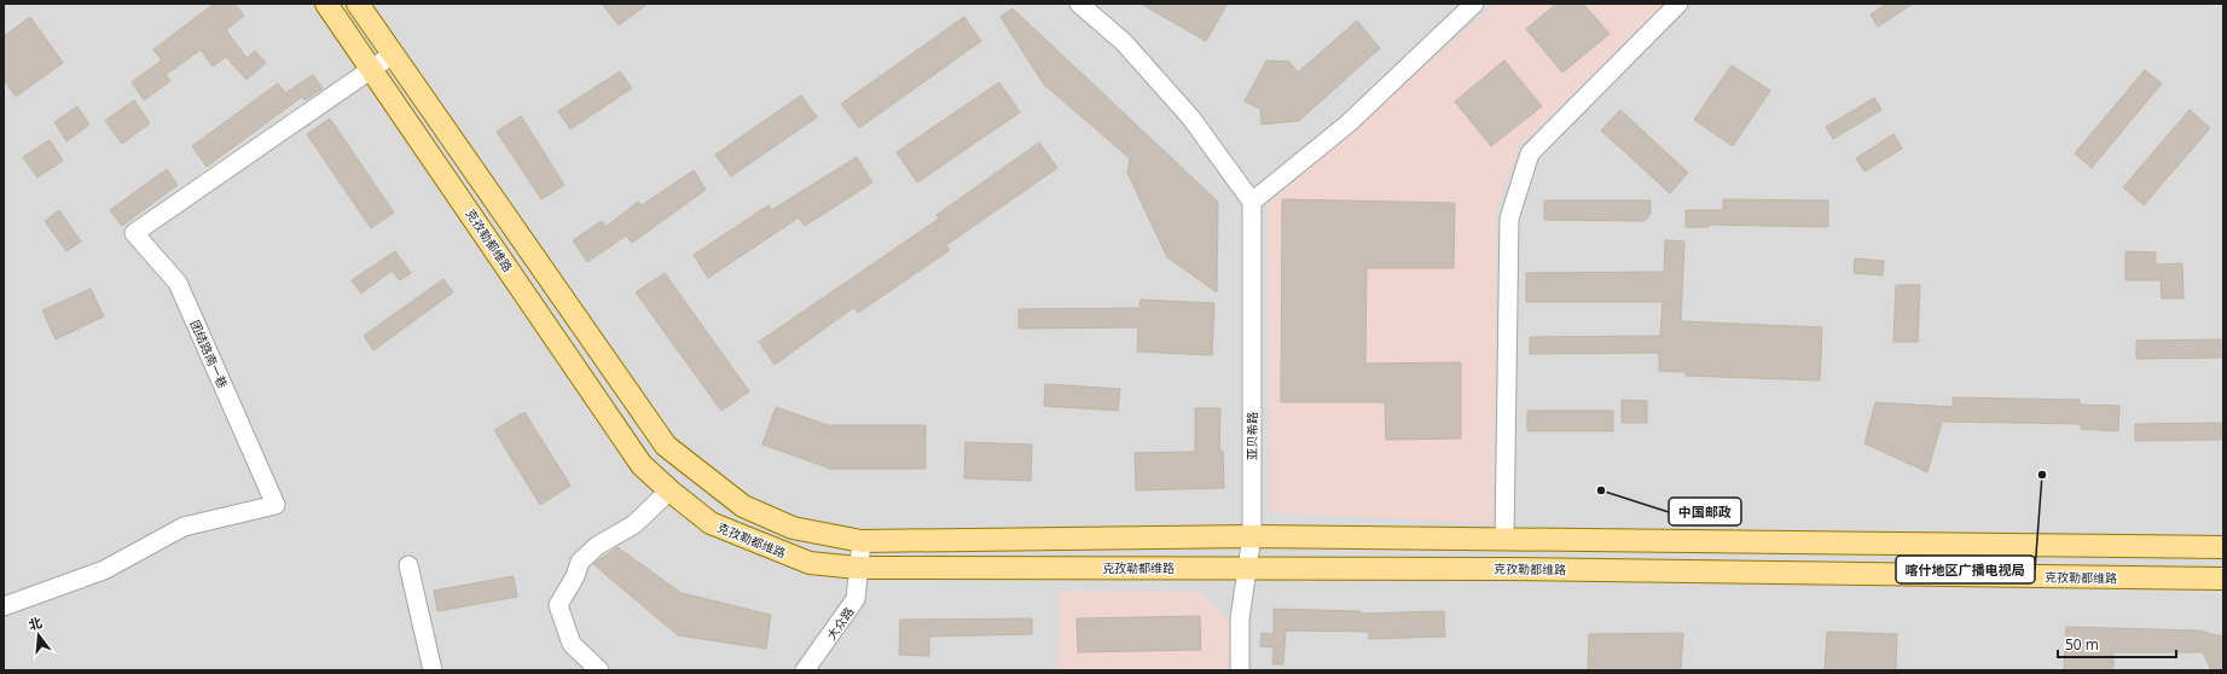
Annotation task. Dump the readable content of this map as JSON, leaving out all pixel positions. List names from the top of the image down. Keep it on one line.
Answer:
{"streets":{"main road":["克孜勒都维路"],"street":["团结路南一巷","亚贝希路","大众路"]},"crossings":[["克孜勒都维路","团结路南一巷"],["克孜勒都维路","亚贝希路"],["克孜勒都维路","大众路"]],"places":["喀什地区广播电视局","中国邮政"],"scale_bar":"50 m","north":"top"}
